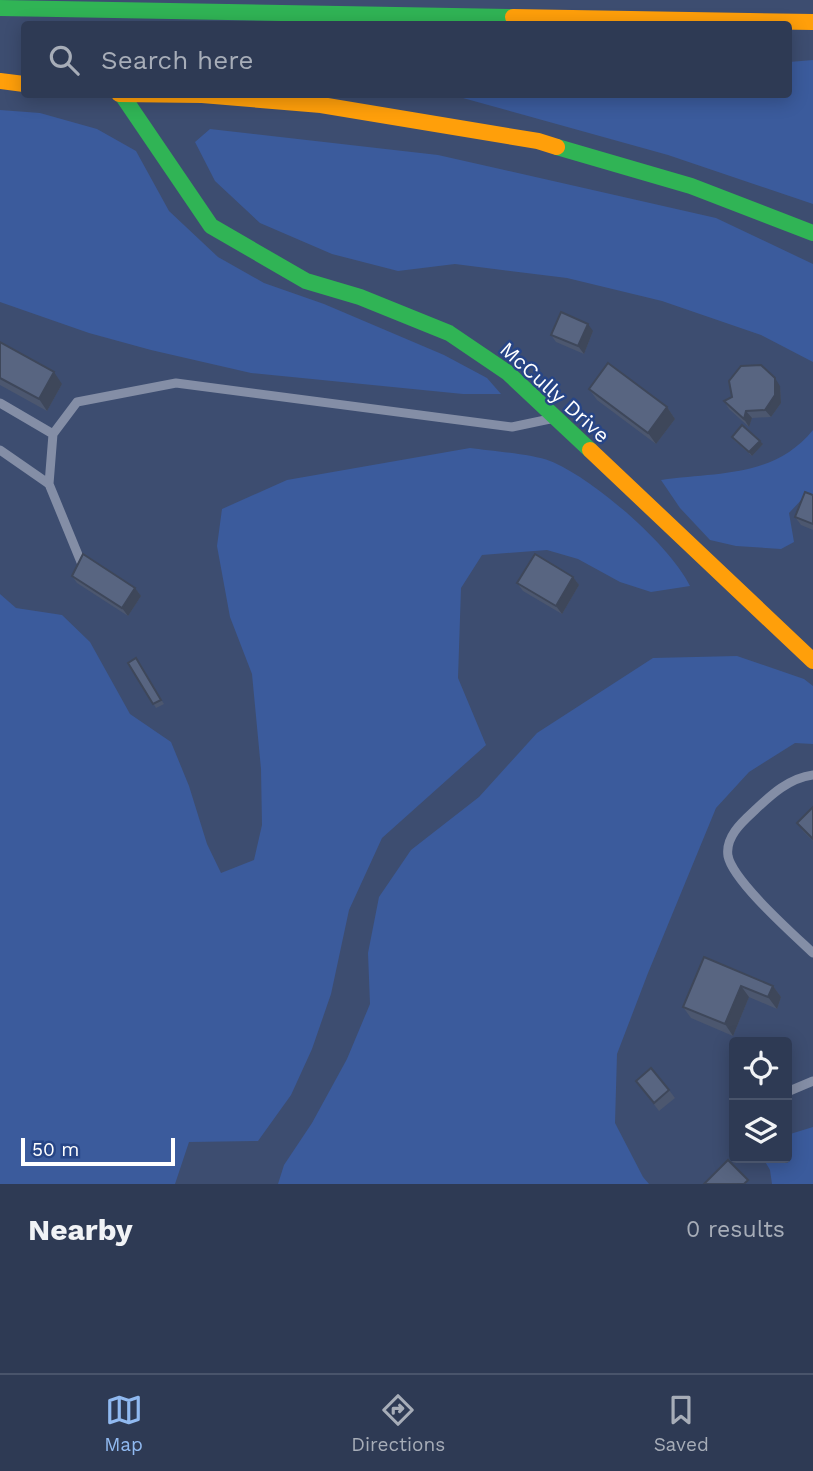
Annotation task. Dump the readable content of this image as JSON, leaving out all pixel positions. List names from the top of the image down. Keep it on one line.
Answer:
{"streets":{"main road":["McCully Drive"]},"scale_bar":"50 m","page":{"search":"Search here","scale":"50 m","heading":["Nearby","0 results"],"nav":["Map","Directions","Saved"]}}
